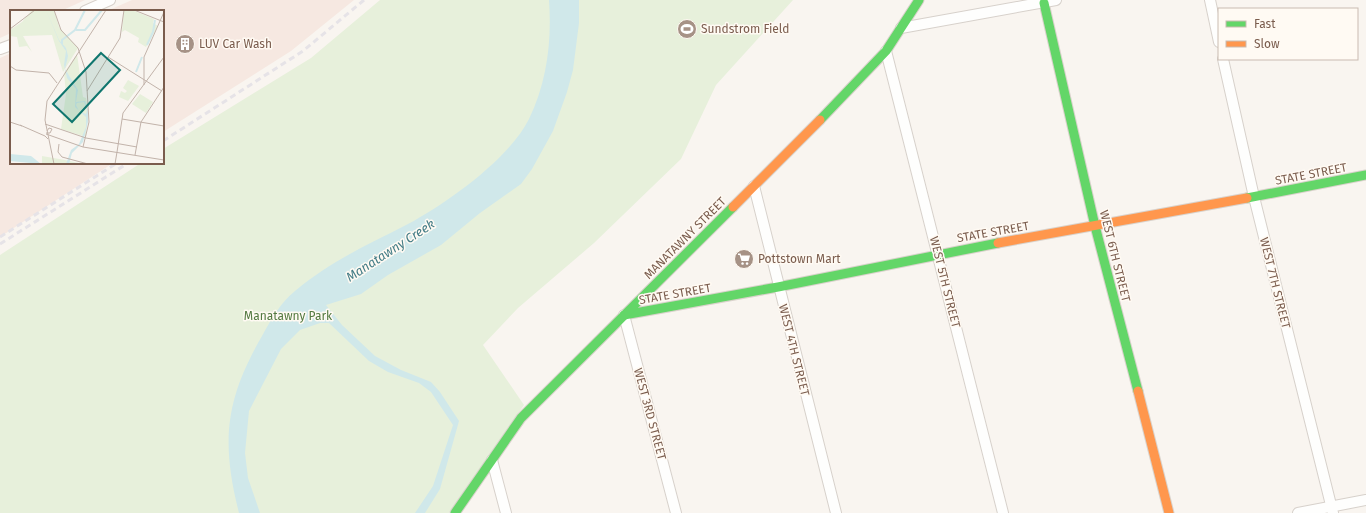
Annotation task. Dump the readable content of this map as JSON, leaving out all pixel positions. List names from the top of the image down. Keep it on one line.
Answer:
{"streets":{"street":["STATE STREET","MANATAWNY STREET","WEST 6TH STREET","WEST 5TH STREET","WEST 7TH STREET","WEST 4TH STREET","WEST 3RD STREET"]},"crossings":[["STATE STREET","MANATAWNY STREET"],["STATE STREET","WEST 6TH STREET"],["STATE STREET","WEST 5TH STREET"],["STATE STREET","WEST 7TH STREET"],["STATE STREET","WEST 4TH STREET"],["STATE STREET","WEST 3RD STREET"],["MANATAWNY STREET","WEST 5TH STREET"],["MANATAWNY STREET","WEST 4TH STREET"],["MANATAWNY STREET","WEST 3RD STREET"]],"water":["Manatawny Creek"],"parks":["Manatawny Park"],"places":{"sports":["Sundstrom Field"],"building":["LUV Car Wash"],"supermarket":["Pottstown Mart"]},"legend":["Fast","Slow"]}
